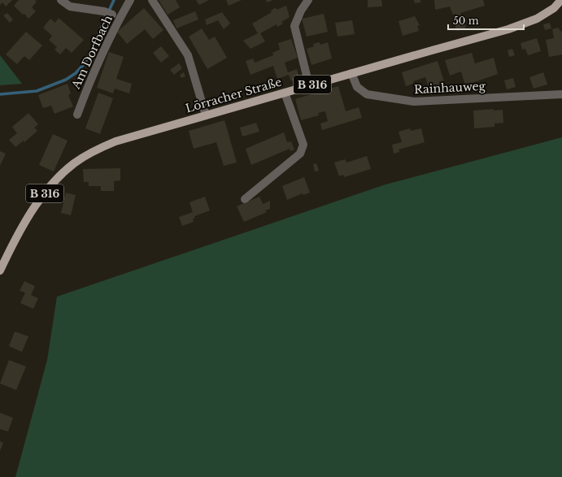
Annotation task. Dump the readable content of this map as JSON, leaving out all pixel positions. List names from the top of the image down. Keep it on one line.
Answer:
{"streets":{"main road":["B 316","Lörracher Straße"],"street":["Am Dorfbach","Rainhauweg"]},"crossings":[["Rainhauweg","Lörracher Straße"]],"scale_bar":"50 m"}
